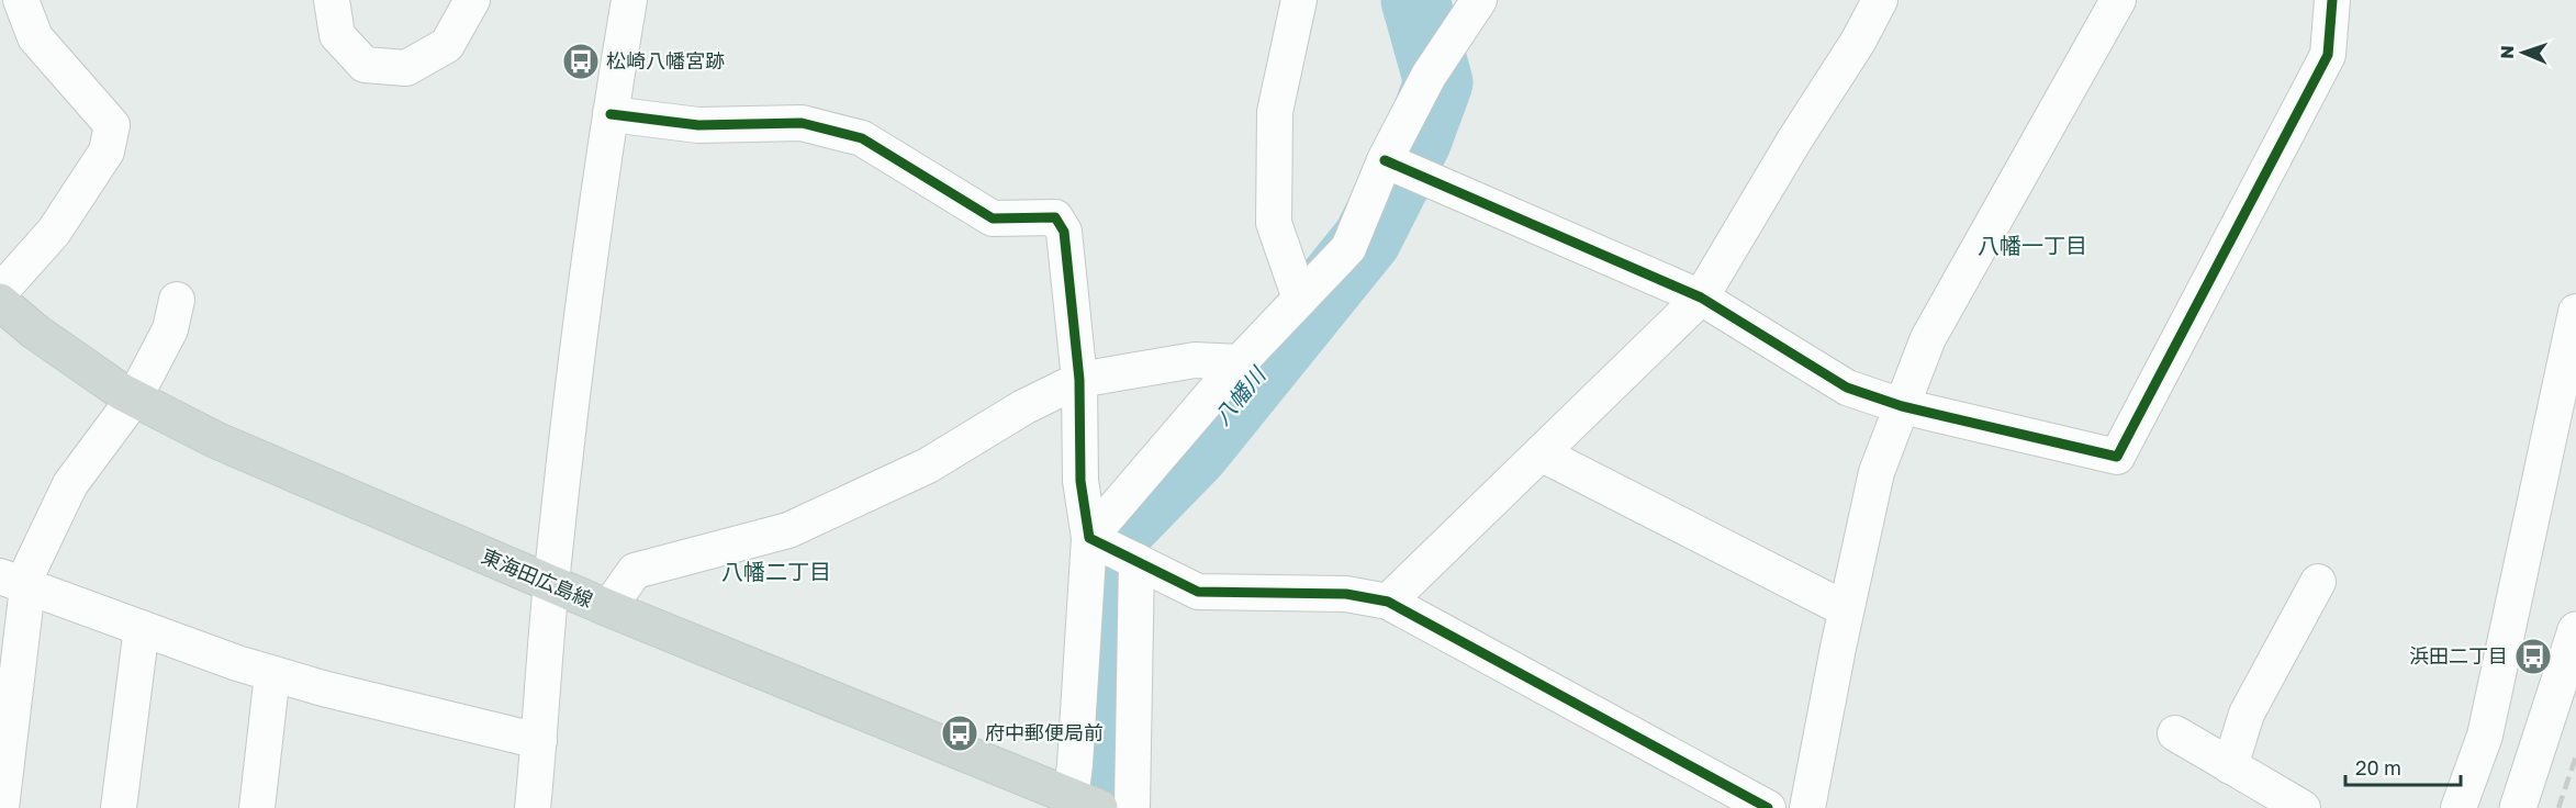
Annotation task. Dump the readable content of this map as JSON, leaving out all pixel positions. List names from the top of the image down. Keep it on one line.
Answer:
{"streets":{"main road":["東海田広島線"]},"districts":["八幡一丁目","八幡二丁目"],"water":["八幡川"],"places":{"bus stop":["松崎八幡宮跡","浜田二丁目","府中郵便局前"]},"scale_bar":"20 m","north":"left"}
